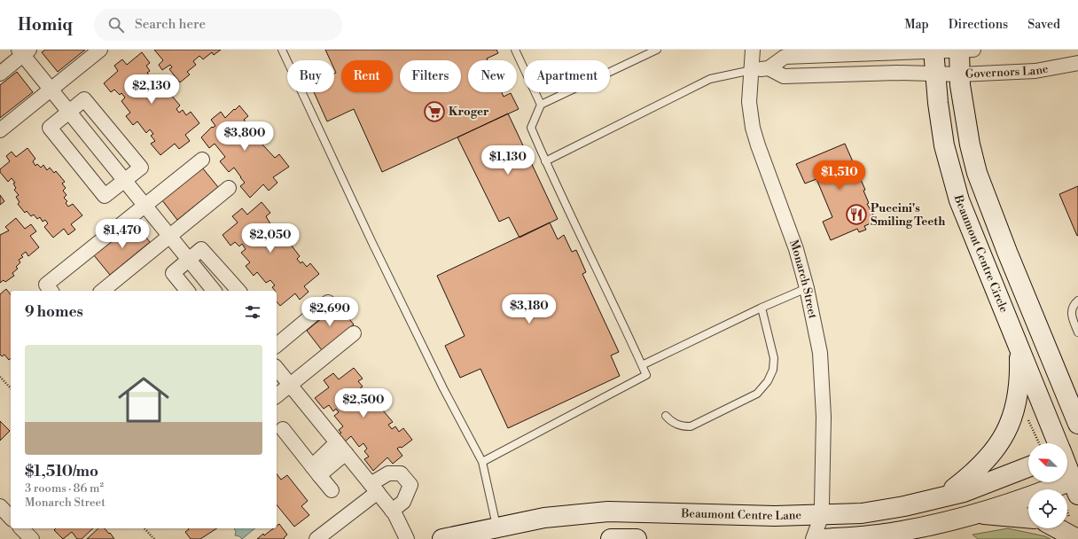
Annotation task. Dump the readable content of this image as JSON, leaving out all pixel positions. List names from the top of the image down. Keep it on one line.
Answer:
{"streets":{"street":["Governors Lane","Beaumont Centre Circle","Monarch Street","Beaumont Centre Lane"]},"crossings":[["Governors Lane","Beaumont Centre Circle"],["Monarch Street","Beaumont Centre Lane"]],"places":{"supermarket":["Kroger"],"restaurant":["Puccini's Smiling Teeth"]},"north":"top left","page":{"header":"Homiq","search":"Search here","nav":["Map","Directions","Saved"],"chip":["Buy","Rent","Filters","New","Apartment"],"price":["$2,130","$3,800","$1,130","$1,510","$1,470","$2,050","$3,180","$2,690","$2,500"],"heading":"9 homes","list":[{"name":"$1,510/mo","note":"3 rooms · 86 m² · Monarch Street"}]}}
